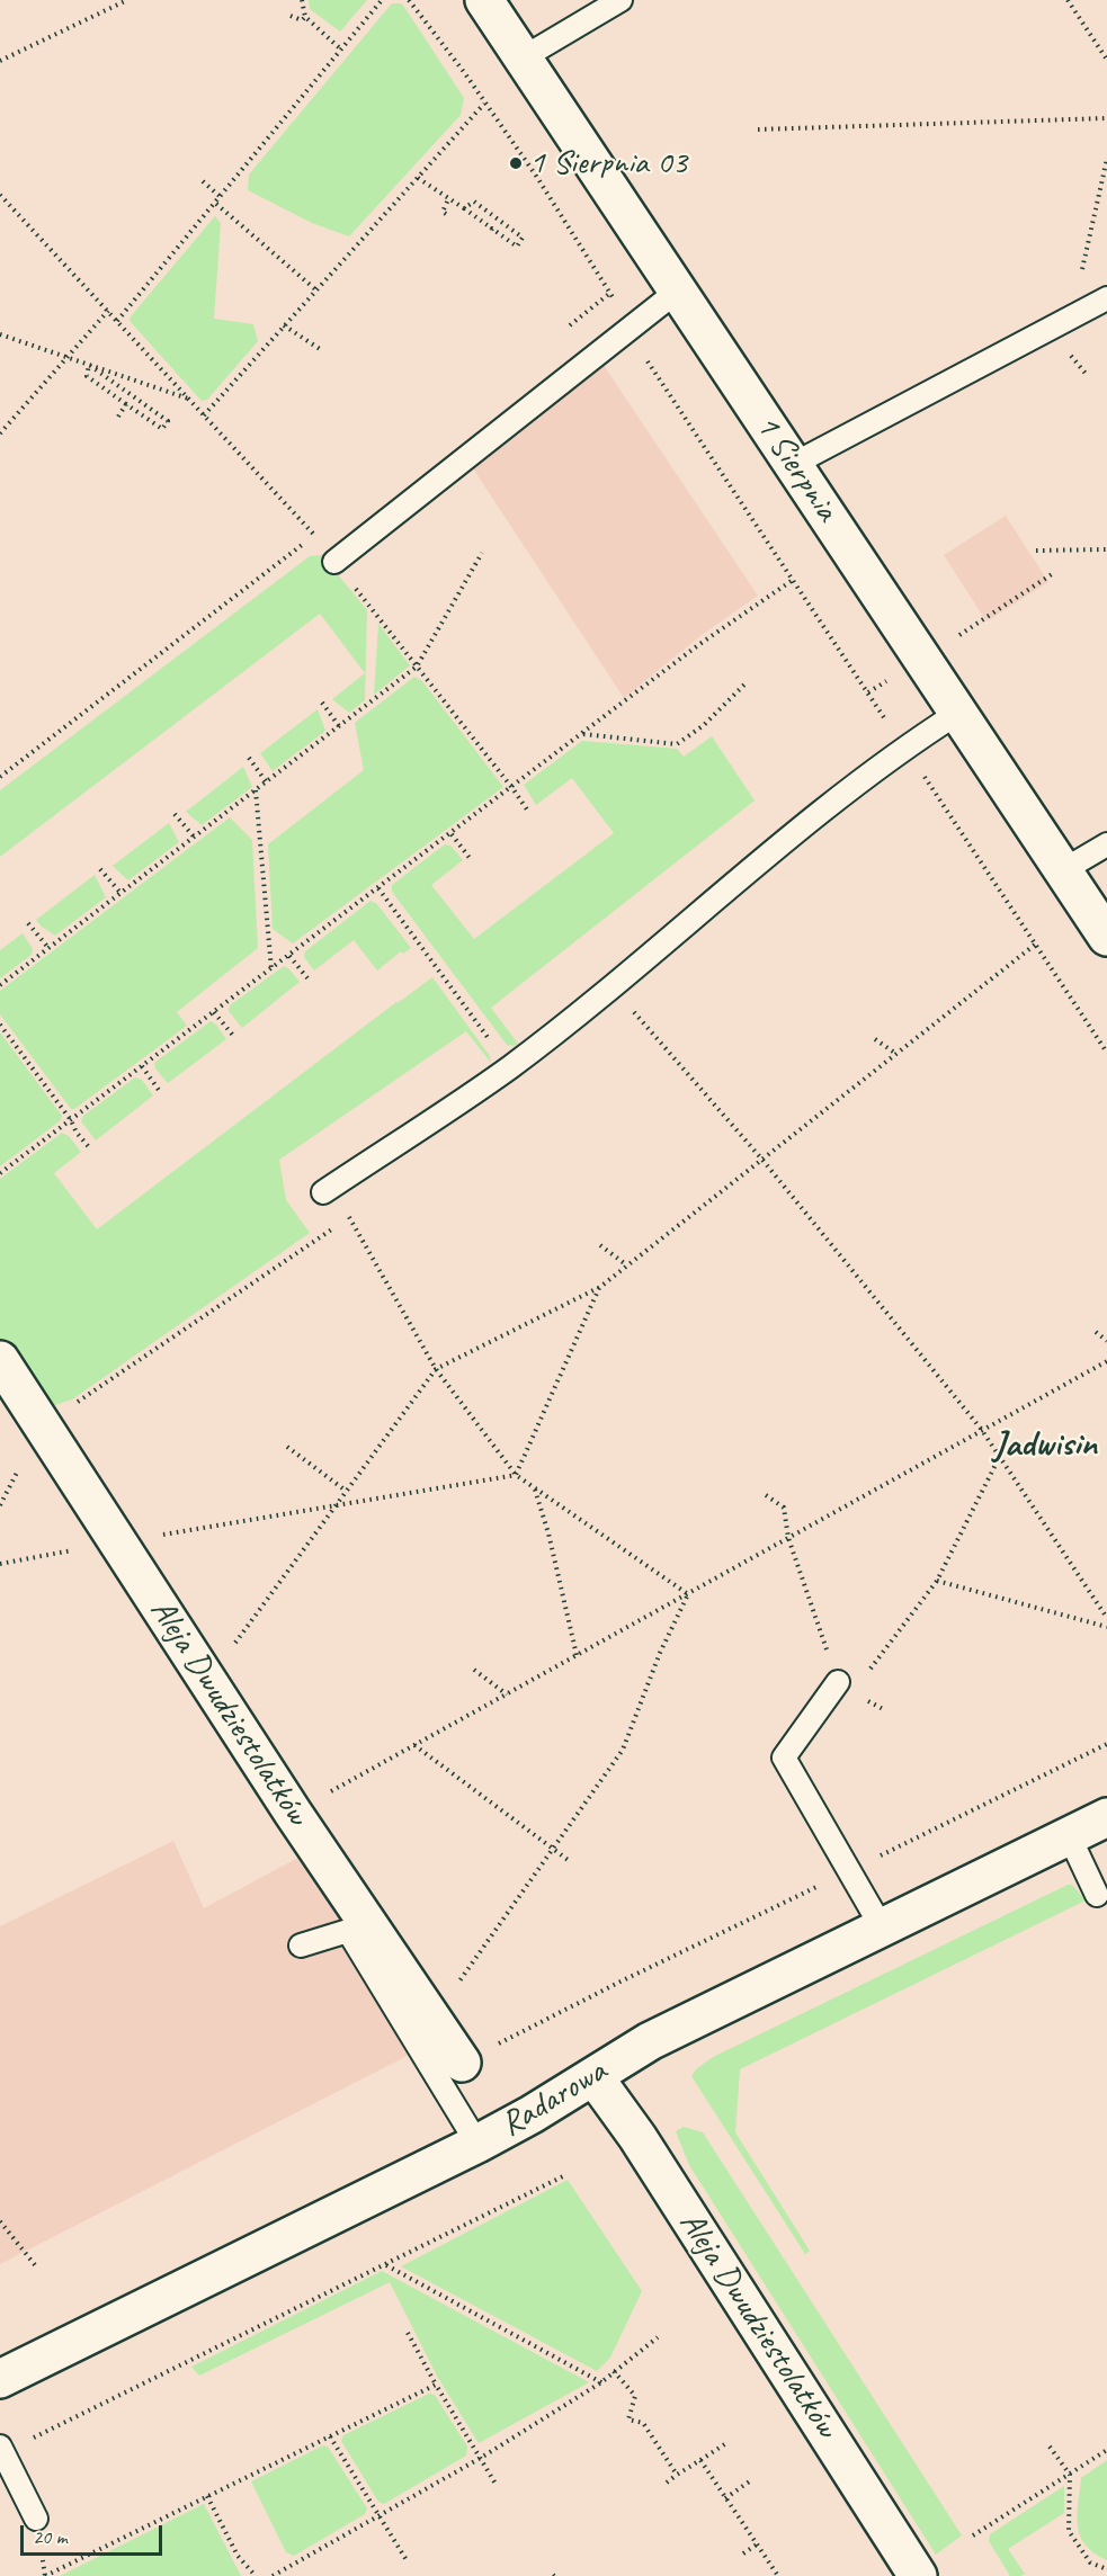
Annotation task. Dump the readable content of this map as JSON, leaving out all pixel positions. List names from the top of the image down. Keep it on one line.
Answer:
{"streets":{"street":["1 Sierpnia","Aleja Dwudziestolatków","Radarowa"]},"crossings":[["Aleja Dwudziestolatków","Radarowa"]],"districts":["Jadwisin"],"places":["1 Sierpnia 03"],"scale_bar":"20 m"}
